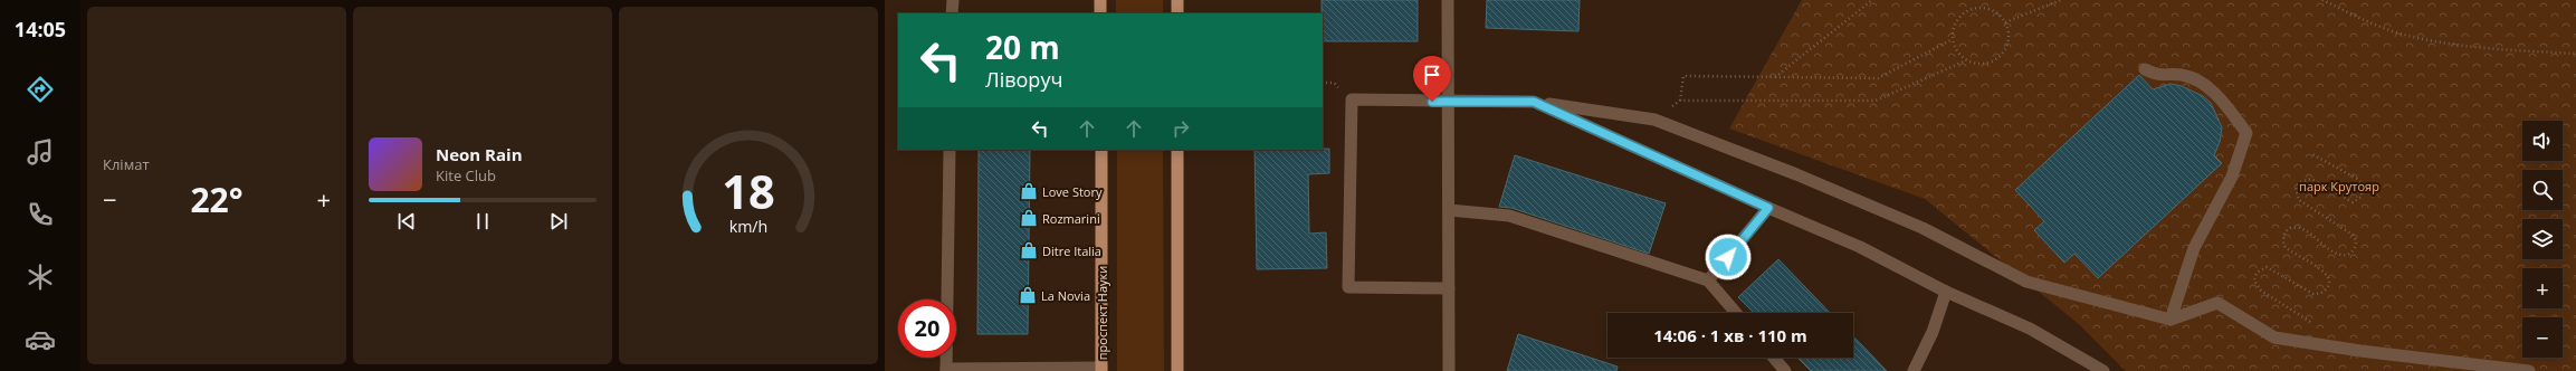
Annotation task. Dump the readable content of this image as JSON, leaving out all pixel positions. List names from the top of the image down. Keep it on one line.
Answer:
{"streets":{"main road":["проспект Науки"]},"parks":["парк Крутояр"],"places":{"shop":["Love Story","Rozmarini","Ditre Italia","La Novia"]},"page":{"tabs":"14:05","tile":"Клімат","turn":["20 m","Ліворуч"],"map_buttons":["+","−"],"song":["Neon Rain","Kite Club"],"heat":["−","22°","+"],"limit":"20","trip":"14:06 · 1 хв · 110 m","gauge":["18","km/h"]}}
